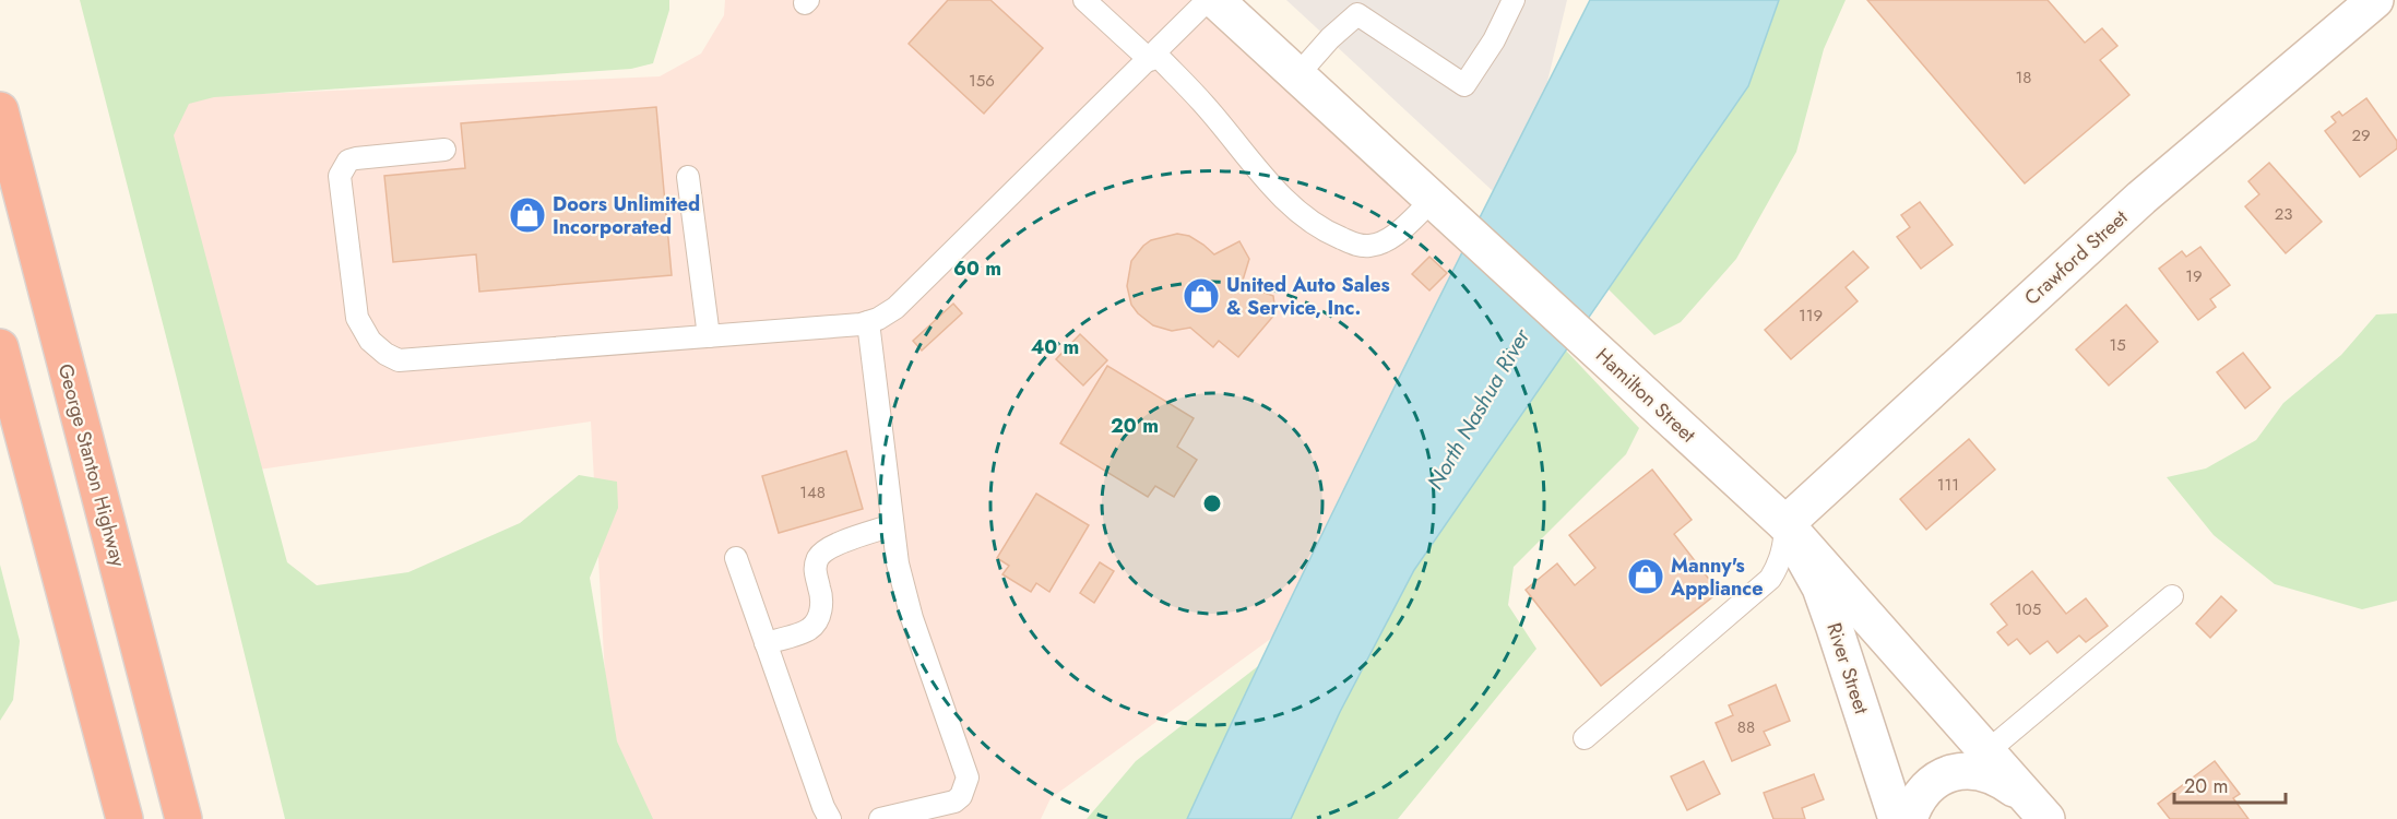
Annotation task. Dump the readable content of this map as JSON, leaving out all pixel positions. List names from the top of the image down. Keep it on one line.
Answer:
{"streets":{"highway":["George Stanton Highway"],"main road":["Crawford Street","Hamilton Street","River Street"]},"crossings":[["Crawford Street","Hamilton Street"],["Crawford Street","River Street"],["Hamilton Street","River Street"]],"water":["North Nashua River"],"places":{"shop":["Doors Unlimited Incorporated","United Auto Sales & Service, Inc.","Manny's Appliance"]},"house_numbers":["18","156","29","23","19","119","15","111","148","105","88"],"scale_bar":"20 m","rings":["60 m","40 m","20 m"]}
